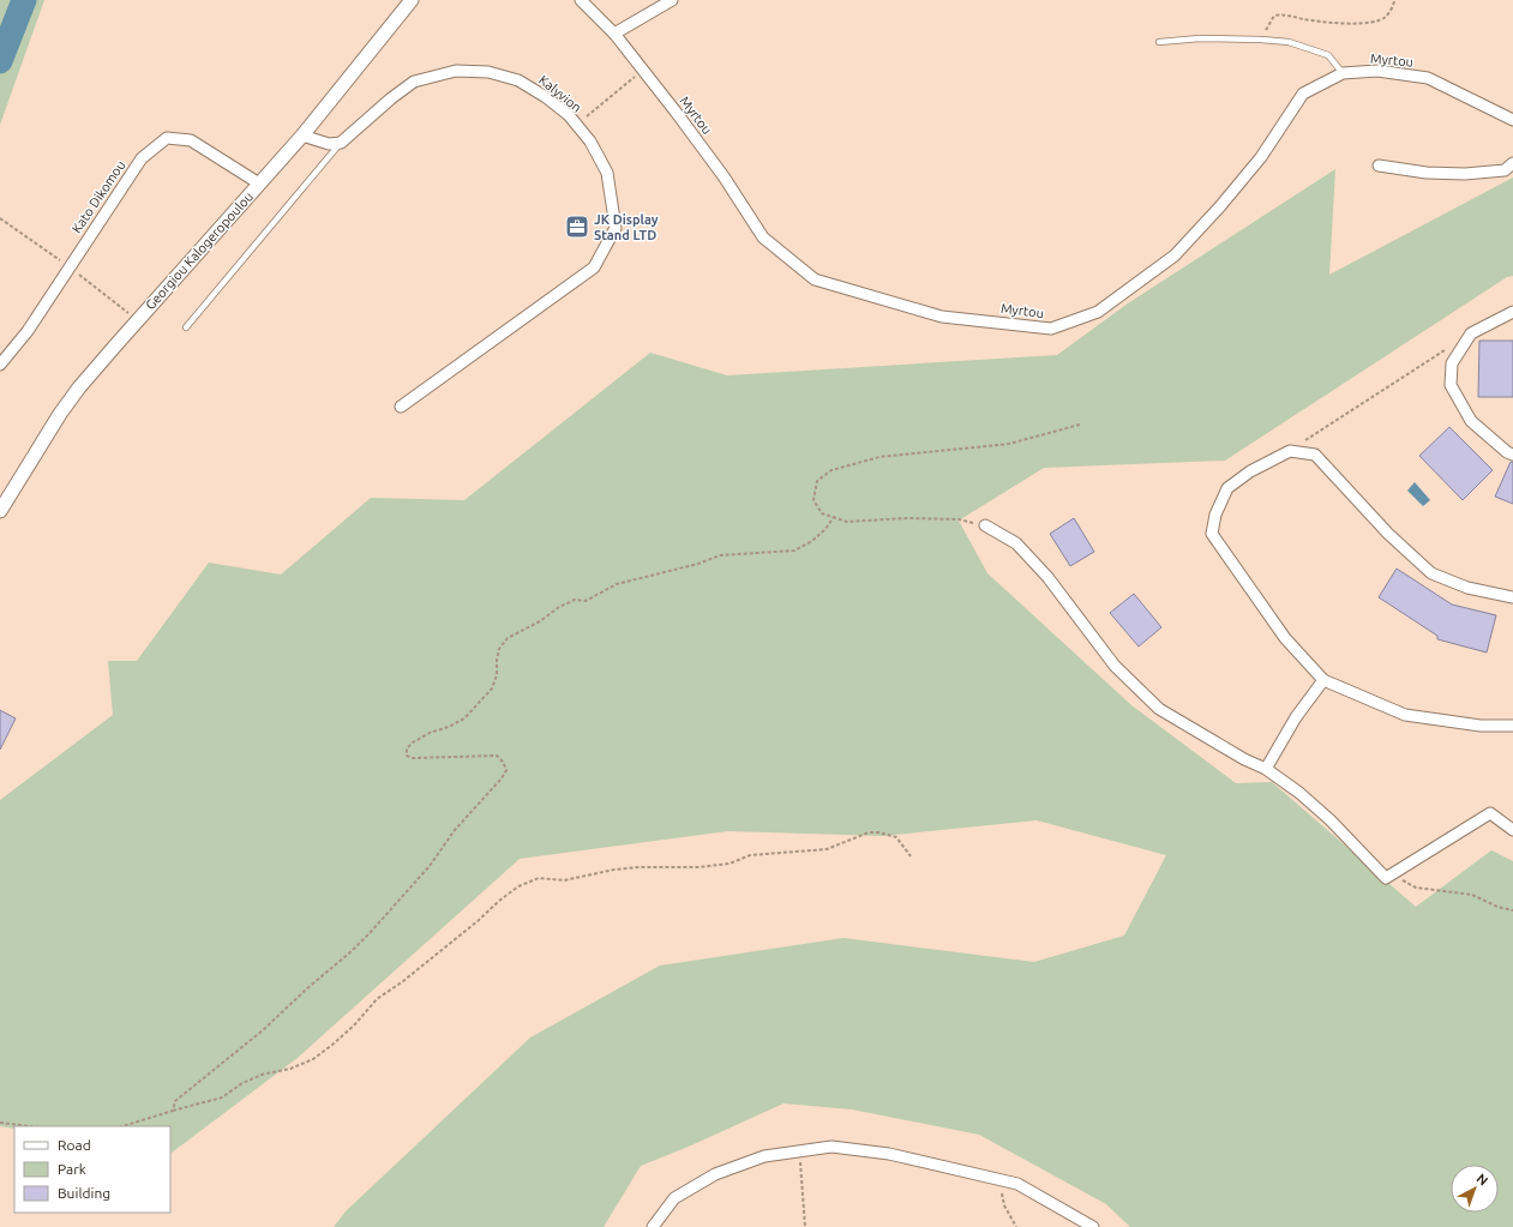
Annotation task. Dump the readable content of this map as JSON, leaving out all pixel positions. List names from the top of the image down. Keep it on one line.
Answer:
{"streets":{"street":["Myrtou","Kalyvion","Kato Dikomou","Georgiou Kalogeropoulou"]},"crossings":[["Kato Dikomou","Georgiou Kalogeropoulou"]],"places":{"office":["JK Display Stand LTD"]},"legend":["Road","Park","Building"],"north":"top right"}
